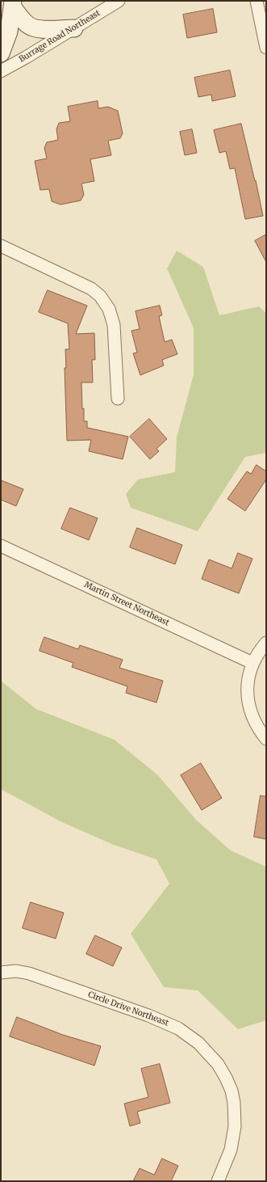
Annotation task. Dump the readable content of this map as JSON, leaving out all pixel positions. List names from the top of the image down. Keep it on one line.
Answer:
{"streets":{"street":["Burrage Road Northeast","Martin Street Northeast","Circle Drive Northeast"]}}
